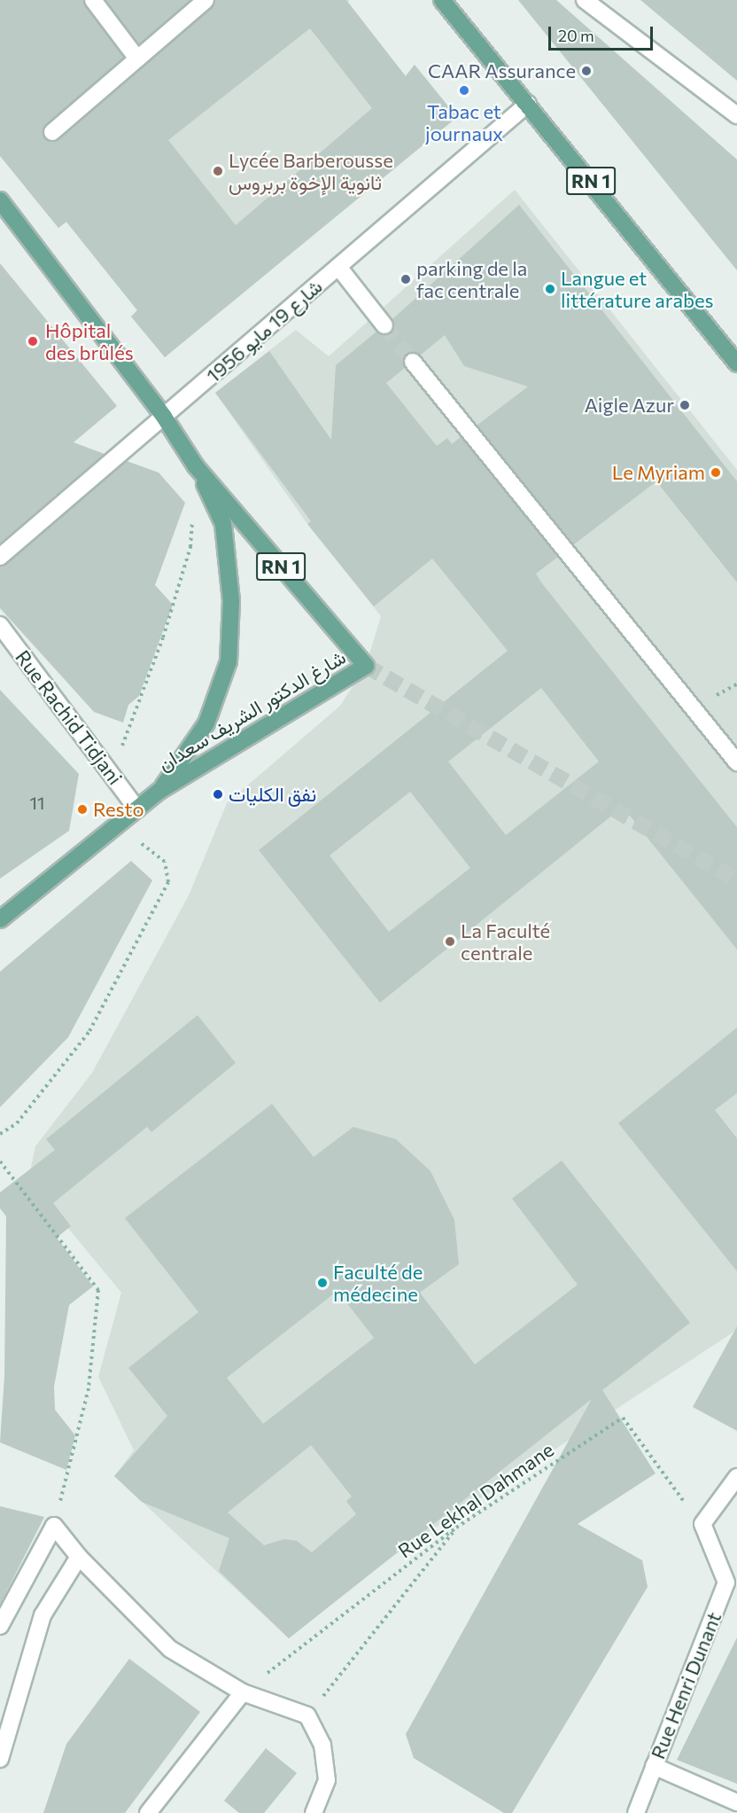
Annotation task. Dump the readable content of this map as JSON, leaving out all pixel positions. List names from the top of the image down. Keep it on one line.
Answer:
{"streets":{"main road":["RN 1","شارغ الدكتور الشريف سعدان"],"street":["شارع 19 مايو 1956","Rue Rachid Tidjani","Rue Henri Dunant"],"path":["Rue Lekhal Dahmane"]},"crossings":[["RN 1","شارع 19 مايو 1956"],["RN 1","شارغ الدكتور الشريف سعدان"],["شارغ الدكتور الشريف سعدان","Rue Rachid Tidjani"],["Rue Lekhal Dahmane","Rue Henri Dunant"]],"places":["CAAR Assurance","Tabac et journaux","Lycée Barberousse ثانوية الإخوة بربروس","parking de la fac centrale","Langue et littérature arabes","Hôpital des brûlés","Aigle Azur","Le Myriam","نفق الكليات","Resto","La Faculté centrale","Faculté de médecine"],"house_numbers":["11"],"scale_bar":"20 m"}
